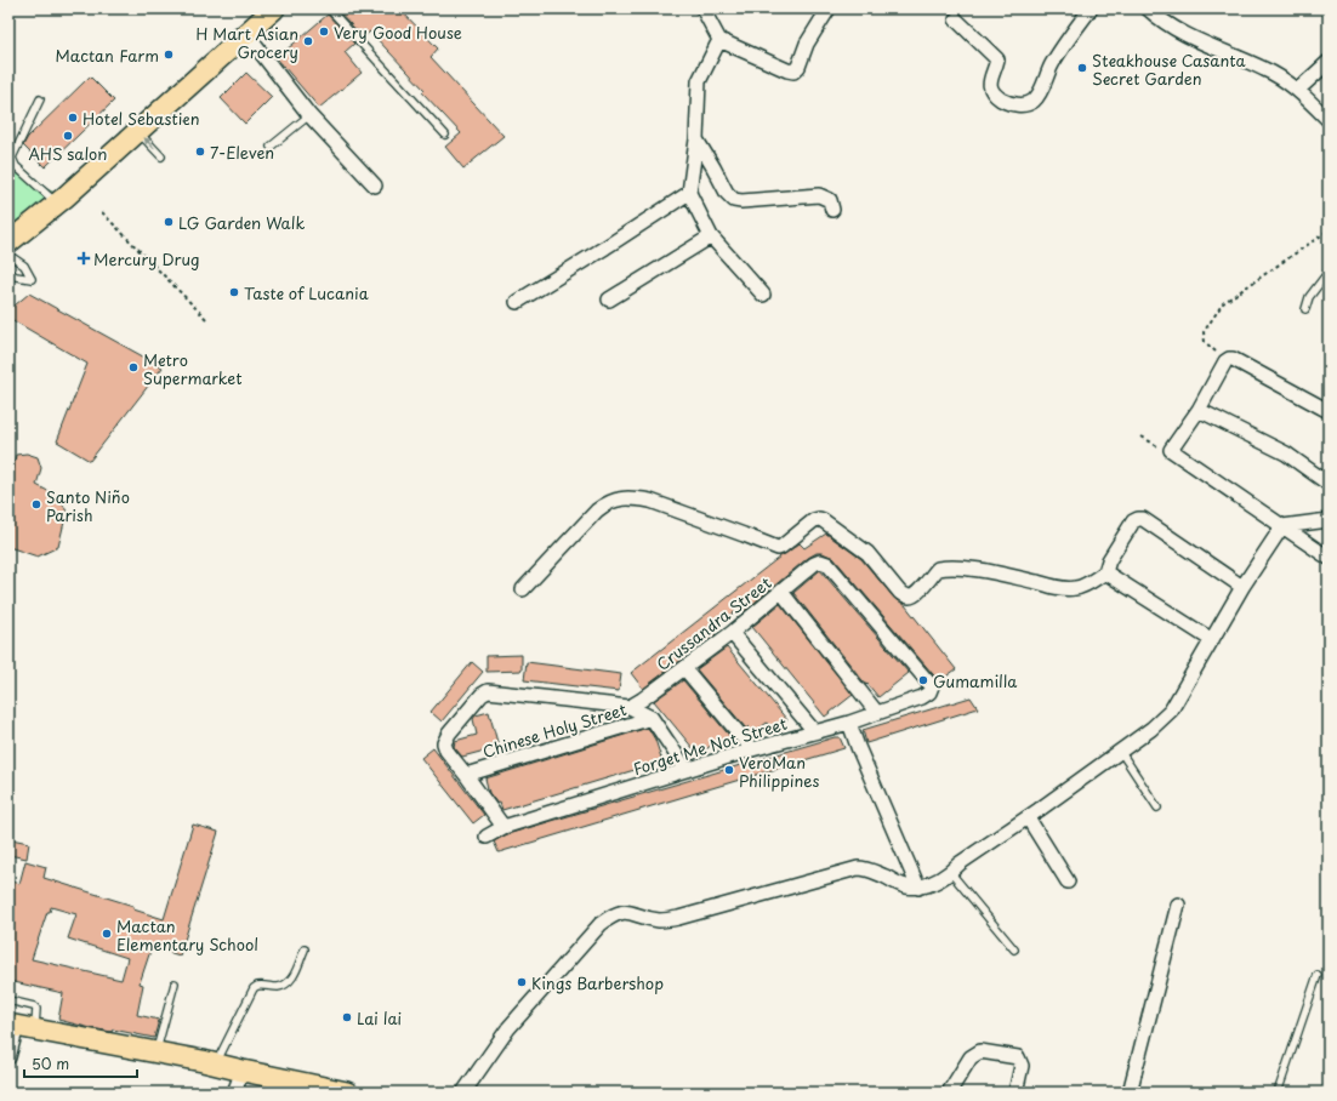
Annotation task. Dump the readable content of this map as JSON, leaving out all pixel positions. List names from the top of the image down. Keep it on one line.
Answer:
{"streets":{"street":["Crussandra Street","Chinese Holy Street","Forget Me Not Street"]},"crossings":[["Crussandra Street","Forget Me Not Street"]],"places":{"other":["Very Good House","H Mart Asian Grocery","Mactan Farm","Steakhouse Casanta Secret Garden","Hotel Sebastien","AHS salon","7-Eleven","LG Garden Walk","Taste of Lucania","Metro Supermarket","Santo Niño Parish","Gumamilla","VeroMan Philippines","Mactan Elementary School","Kings Barbershop","Lai lai"],"health":["Mercury Drug"]},"scale_bar":"50 m"}
